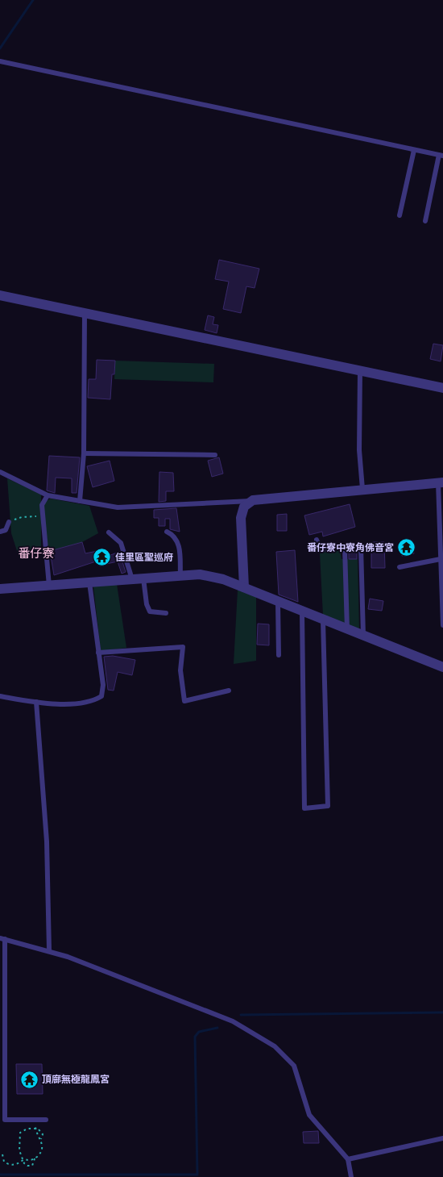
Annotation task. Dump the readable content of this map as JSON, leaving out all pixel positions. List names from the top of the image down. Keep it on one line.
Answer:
{"districts":["番仔寮"],"places":{"temple":["番仔寮中寮角佛音宮","佳里區聖巡府","頂廍無極龍鳳宮"]}}
